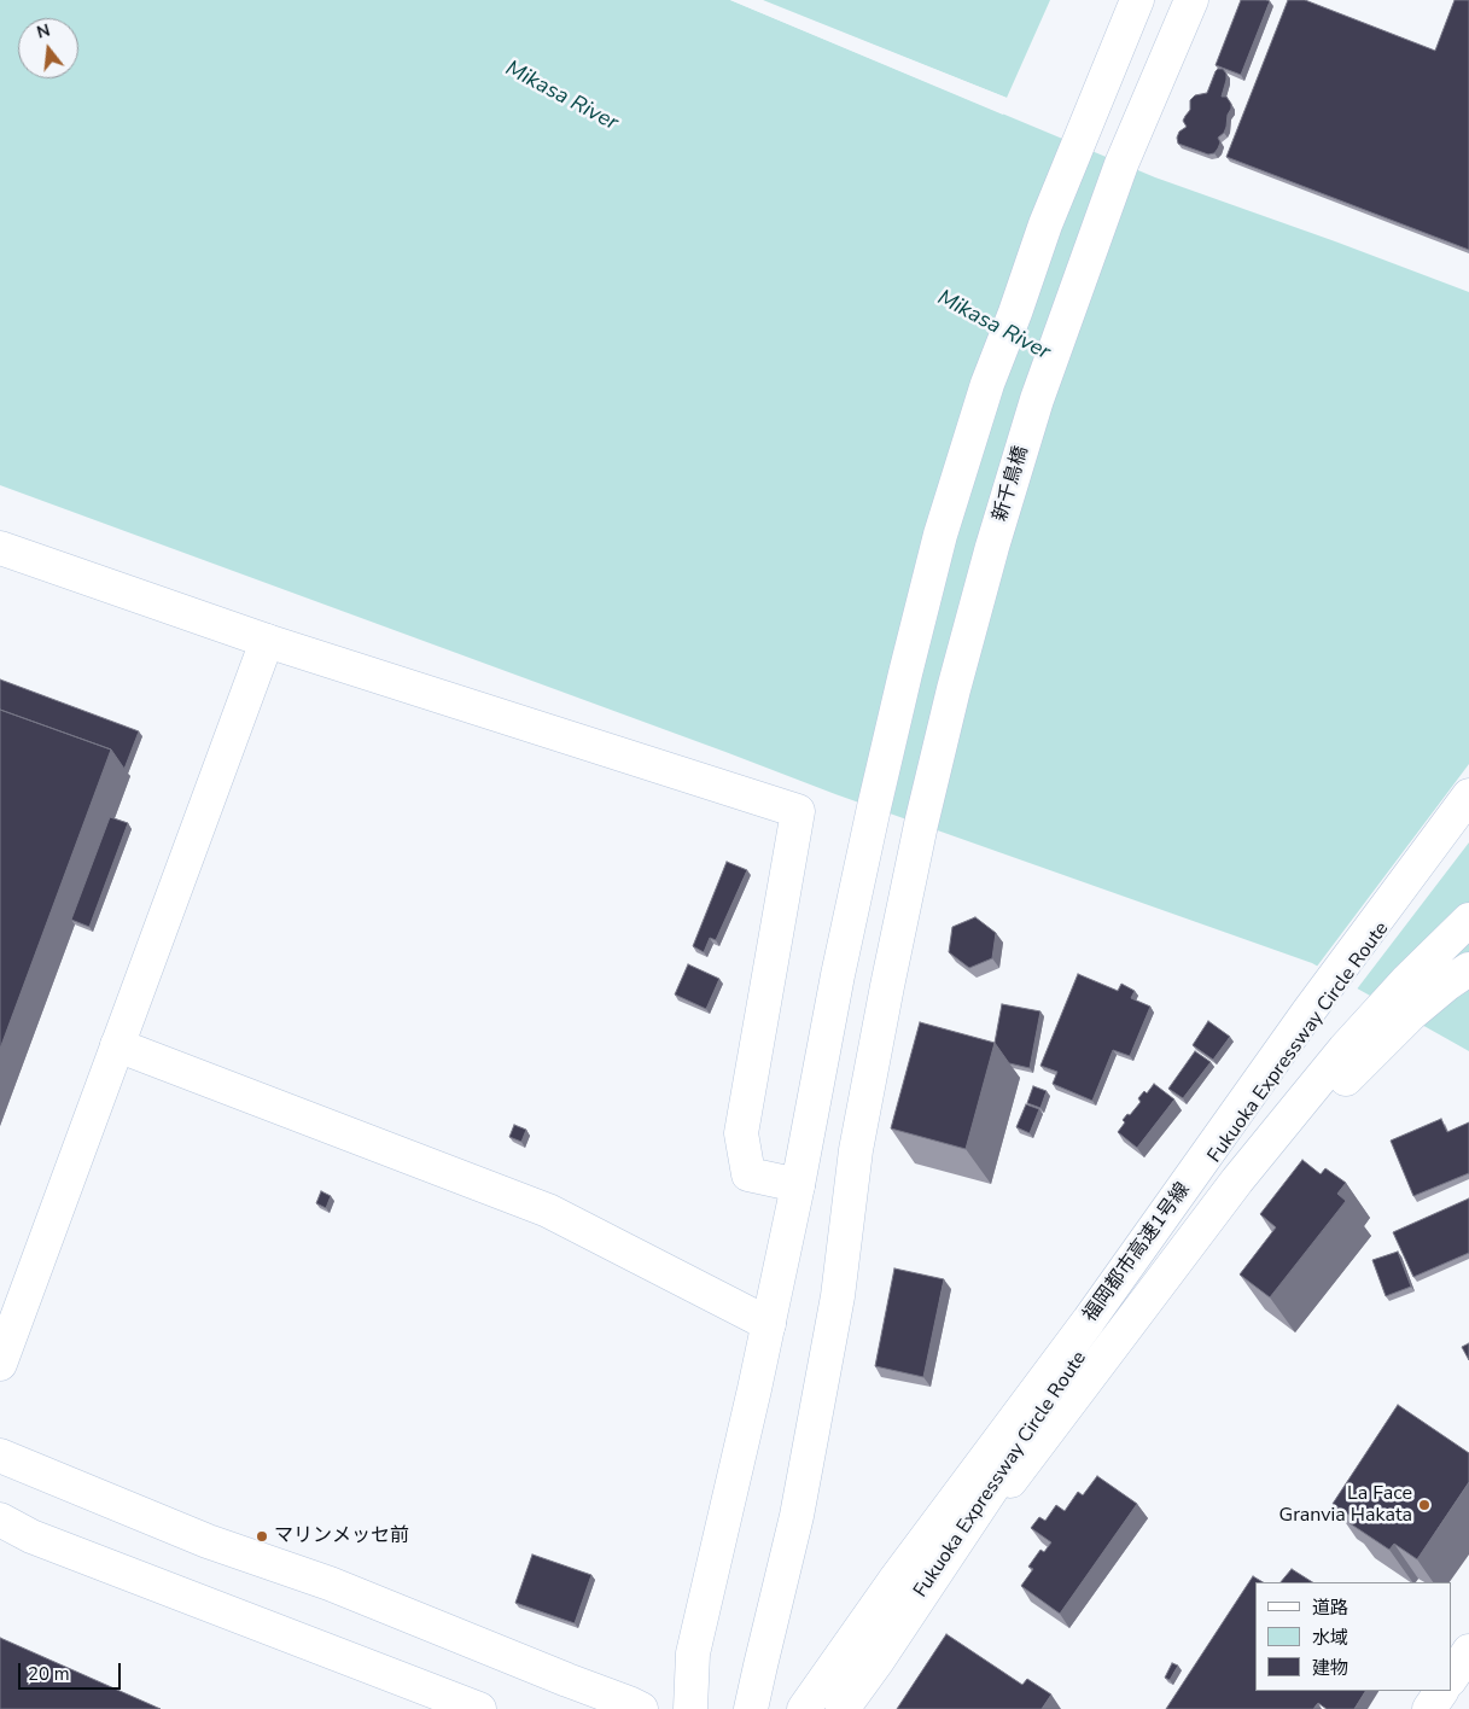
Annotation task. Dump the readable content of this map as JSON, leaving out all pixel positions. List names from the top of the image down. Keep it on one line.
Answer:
{"streets":{"main road":["新千鳥橋","Fukuoka Expressway Circle Route","福岡都市高速1号線"]},"water":["Mikasa River"],"places":["La Face Granvia Hakata","マリンメッセ前"],"legend":["道路","水域","建物"],"scale_bar":"20 m","north":"top"}
